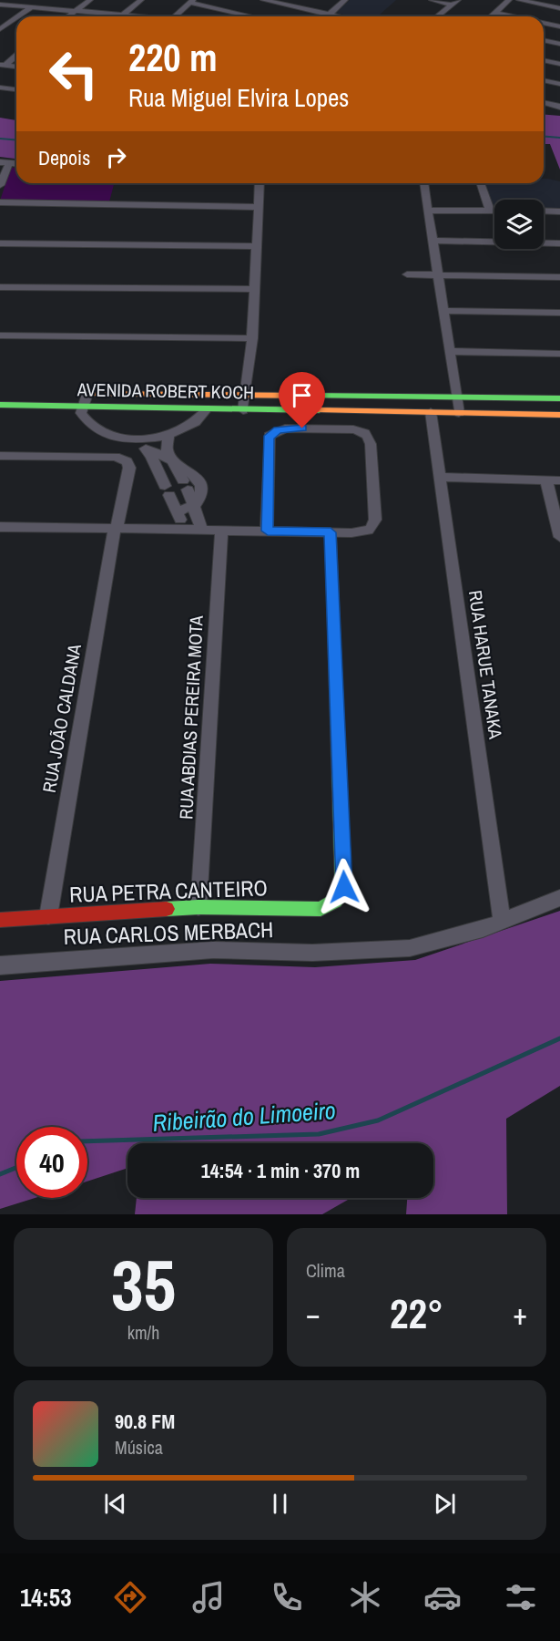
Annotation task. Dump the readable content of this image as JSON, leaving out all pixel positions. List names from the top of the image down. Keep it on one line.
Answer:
{"streets":{"main road":["AVENIDA ROBERT KOCH","RUA PETRA CANTEIRO"],"street":["RUA HARUE TANAKA","RUA ABDIAS PEREIRA MOTA","RUA JOÃO CALDANA","RUA CARLOS MERBACH"]},"crossings":[["AVENIDA ROBERT KOCH","RUA HARUE TANAKA"],["RUA HARUE TANAKA","RUA CARLOS MERBACH"],["RUA ABDIAS PEREIRA MOTA","RUA PETRA CANTEIRO"],["RUA JOÃO CALDANA","RUA PETRA CANTEIRO"]],"water":["Ribeirão do Limoeiro"],"page":{"turn":["220 m","Rua Miguel Elvira Lopes"],"then":"Depois","limit":"40","trip":"14:54 · 1 min · 370 m","tile":[["35","km/h"],"Clima"],"heat":["−","22°","+"],"song":["90.8 FM","Música"],"tabs":"14:53"}}
